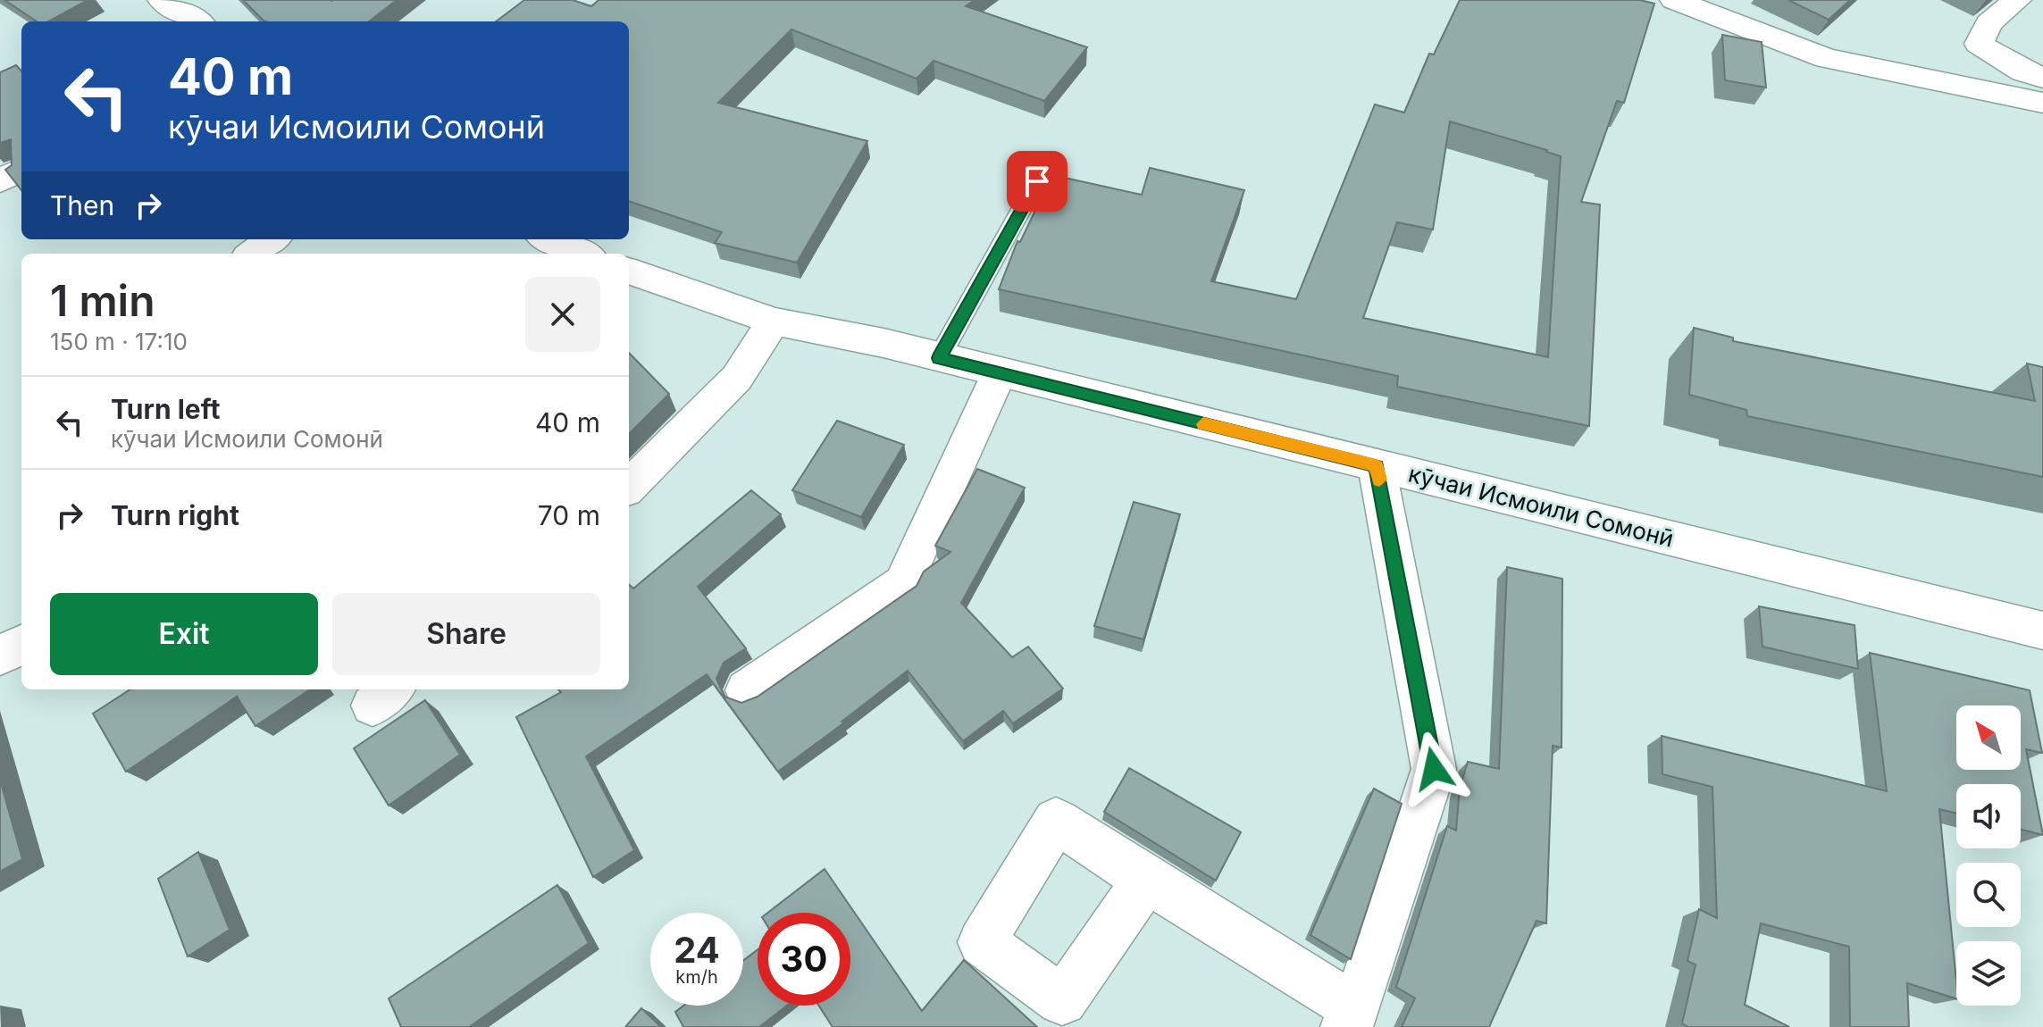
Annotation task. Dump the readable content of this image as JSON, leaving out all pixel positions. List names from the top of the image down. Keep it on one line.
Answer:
{"streets":{"street":["кӯчаи Исмоили Сомонӣ"]},"north":"top left","page":{"turn":["40 m","кӯчаи Исмоили Сомонӣ"],"then":"Then","heading":["1 min","150 m · 17:10"],"list":[{"name":"Turn left","note":"кӯчаи Исмоили Сомонӣ","value":"40 m"},{"name":"Turn right","value":"70 m"}],"buttons":["Exit","Share"],"speed":"24 km/h","limit":"30"}}
